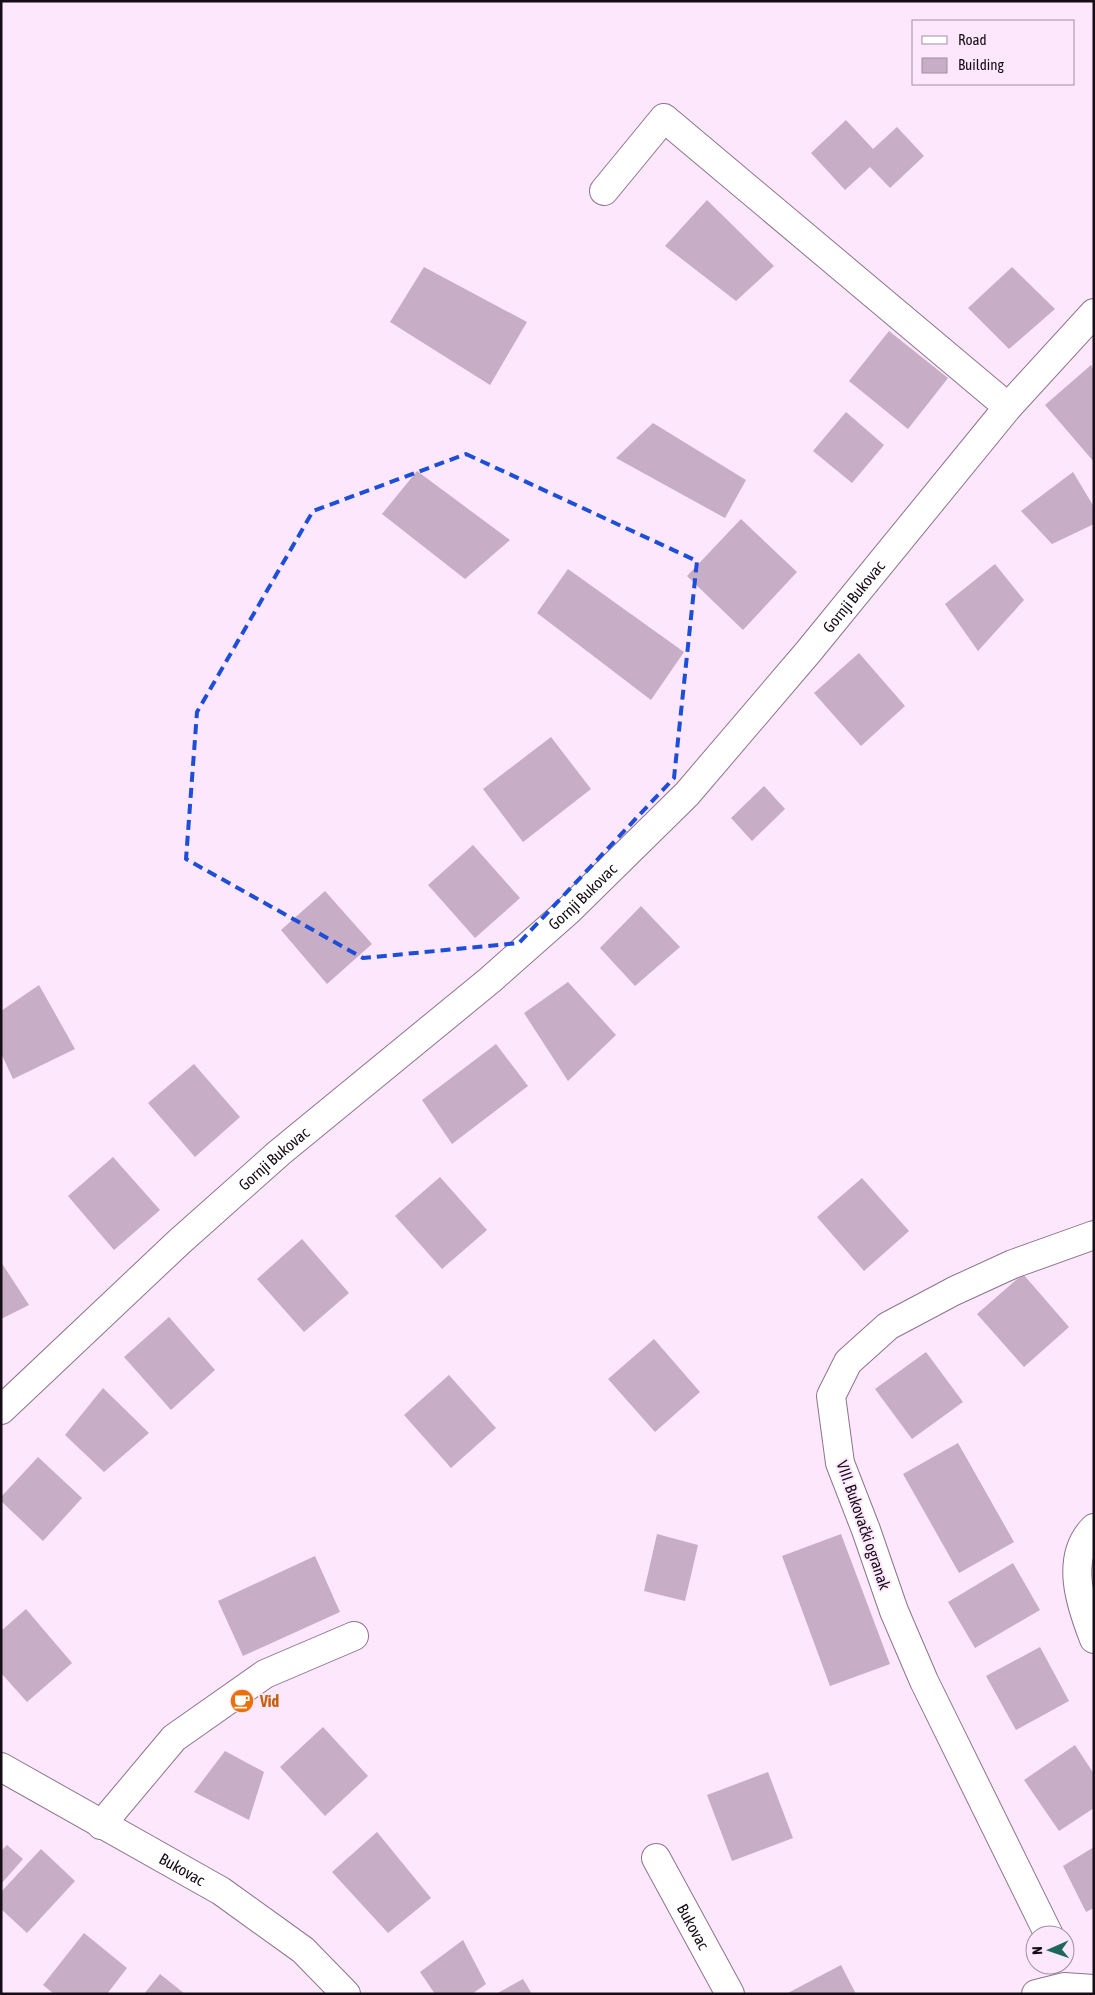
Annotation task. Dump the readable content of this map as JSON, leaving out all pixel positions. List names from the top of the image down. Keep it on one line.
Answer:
{"streets":{"street":["Gornji Bukovac","VIII. Bukovački ogranak","Bukovac"]},"places":{"cafe":["Vid"]},"legend":["Road","Building"],"north":"left"}
